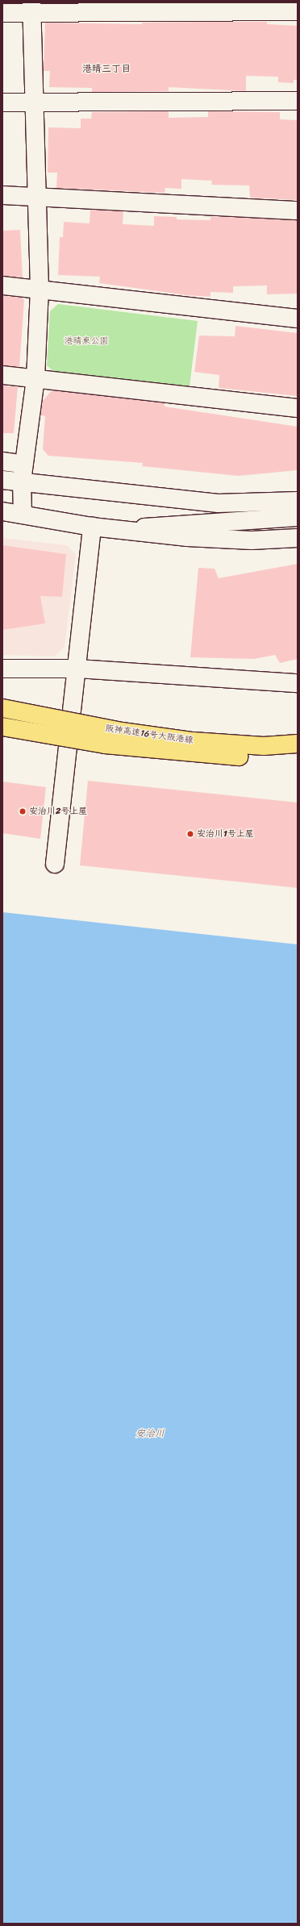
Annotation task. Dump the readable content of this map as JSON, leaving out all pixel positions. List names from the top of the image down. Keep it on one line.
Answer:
{"streets":{"highway":["阪神高速16号大阪港線"]},"districts":["港晴三丁目"],"water":["安治川"],"parks":["港晴東公園"],"places":["安治川2号上屋","安治川1号上屋"]}
